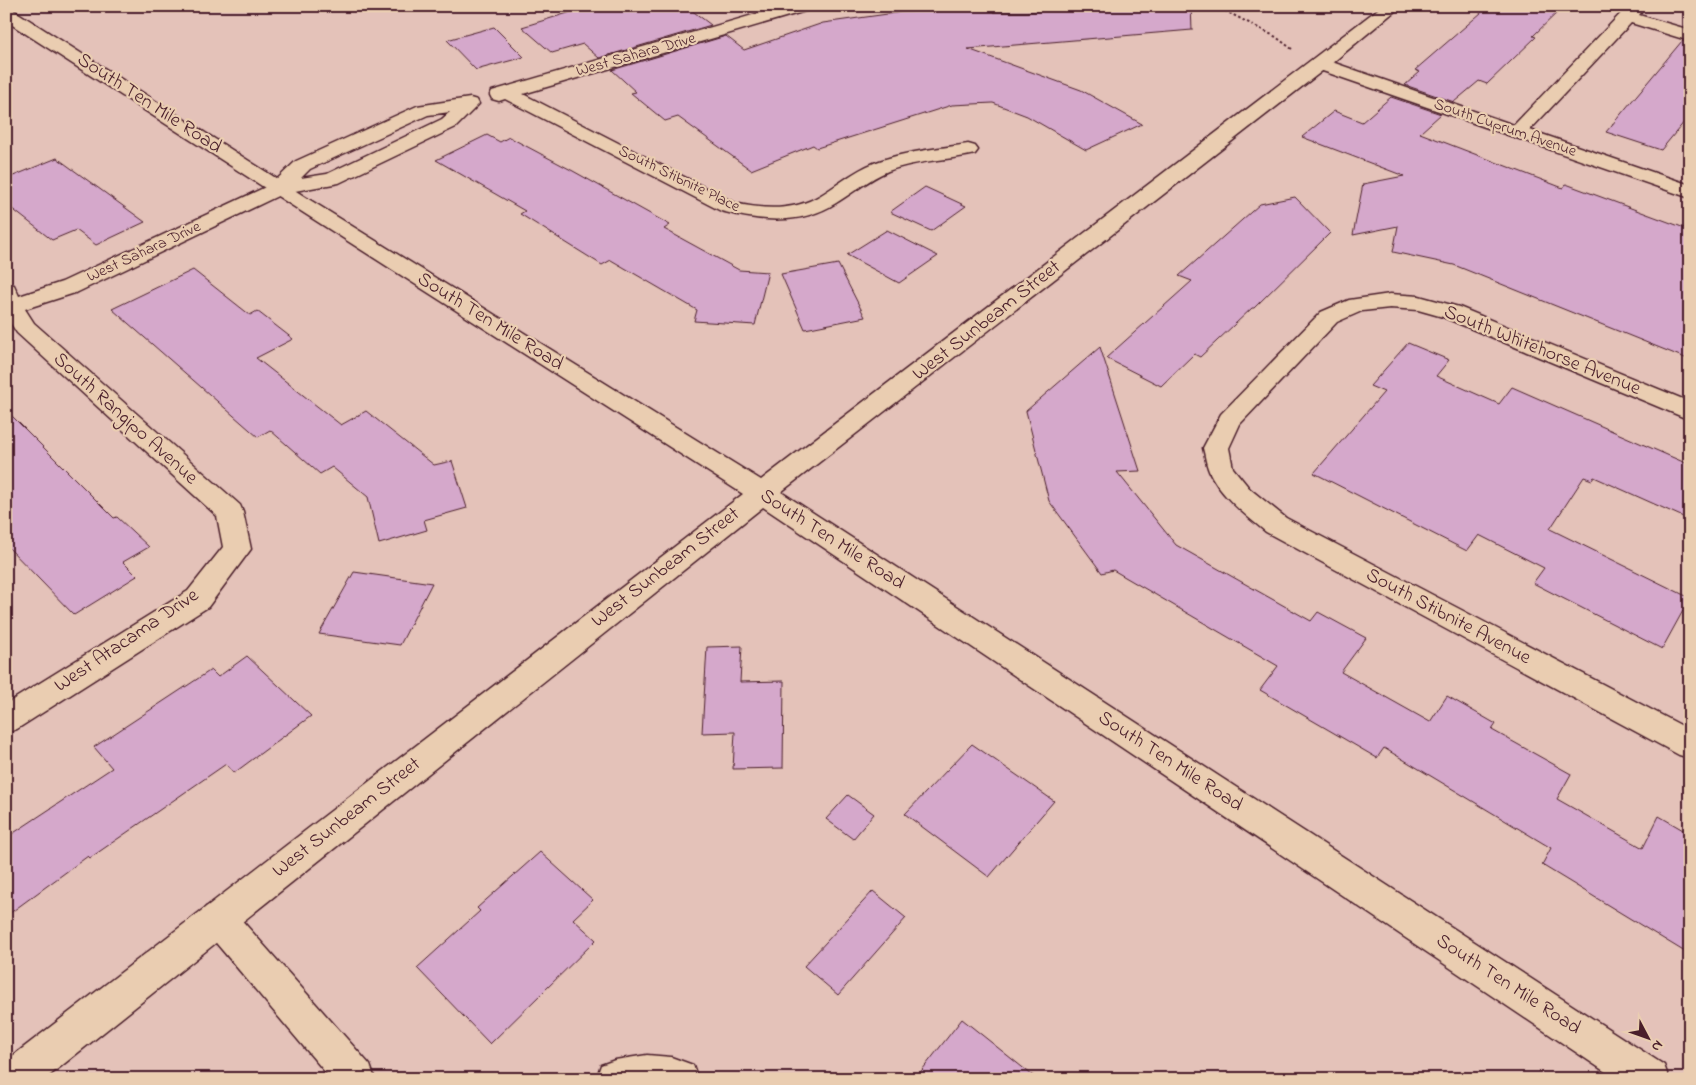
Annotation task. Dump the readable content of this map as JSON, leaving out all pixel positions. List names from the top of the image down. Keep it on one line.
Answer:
{"streets":{"street":["West Sahara Drive","South Ten Mile Road","South Cuprum Avenue","South Stibnite Place","West Sunbeam Street","South Whitehorse Avenue","South Rangipo Avenue","South Stibnite Avenue","West Atacama Drive"]},"crossings":[["West Sahara Drive","South Ten Mile Road"],["West Sahara Drive","South Stibnite Place"],["West Sahara Drive","South Rangipo Avenue"],["South Ten Mile Road","West Sunbeam Street"],["South Cuprum Avenue","West Sunbeam Street"],["South Whitehorse Avenue","South Stibnite Avenue"],["South Rangipo Avenue","West Atacama Drive"]],"north":"bottom right"}
